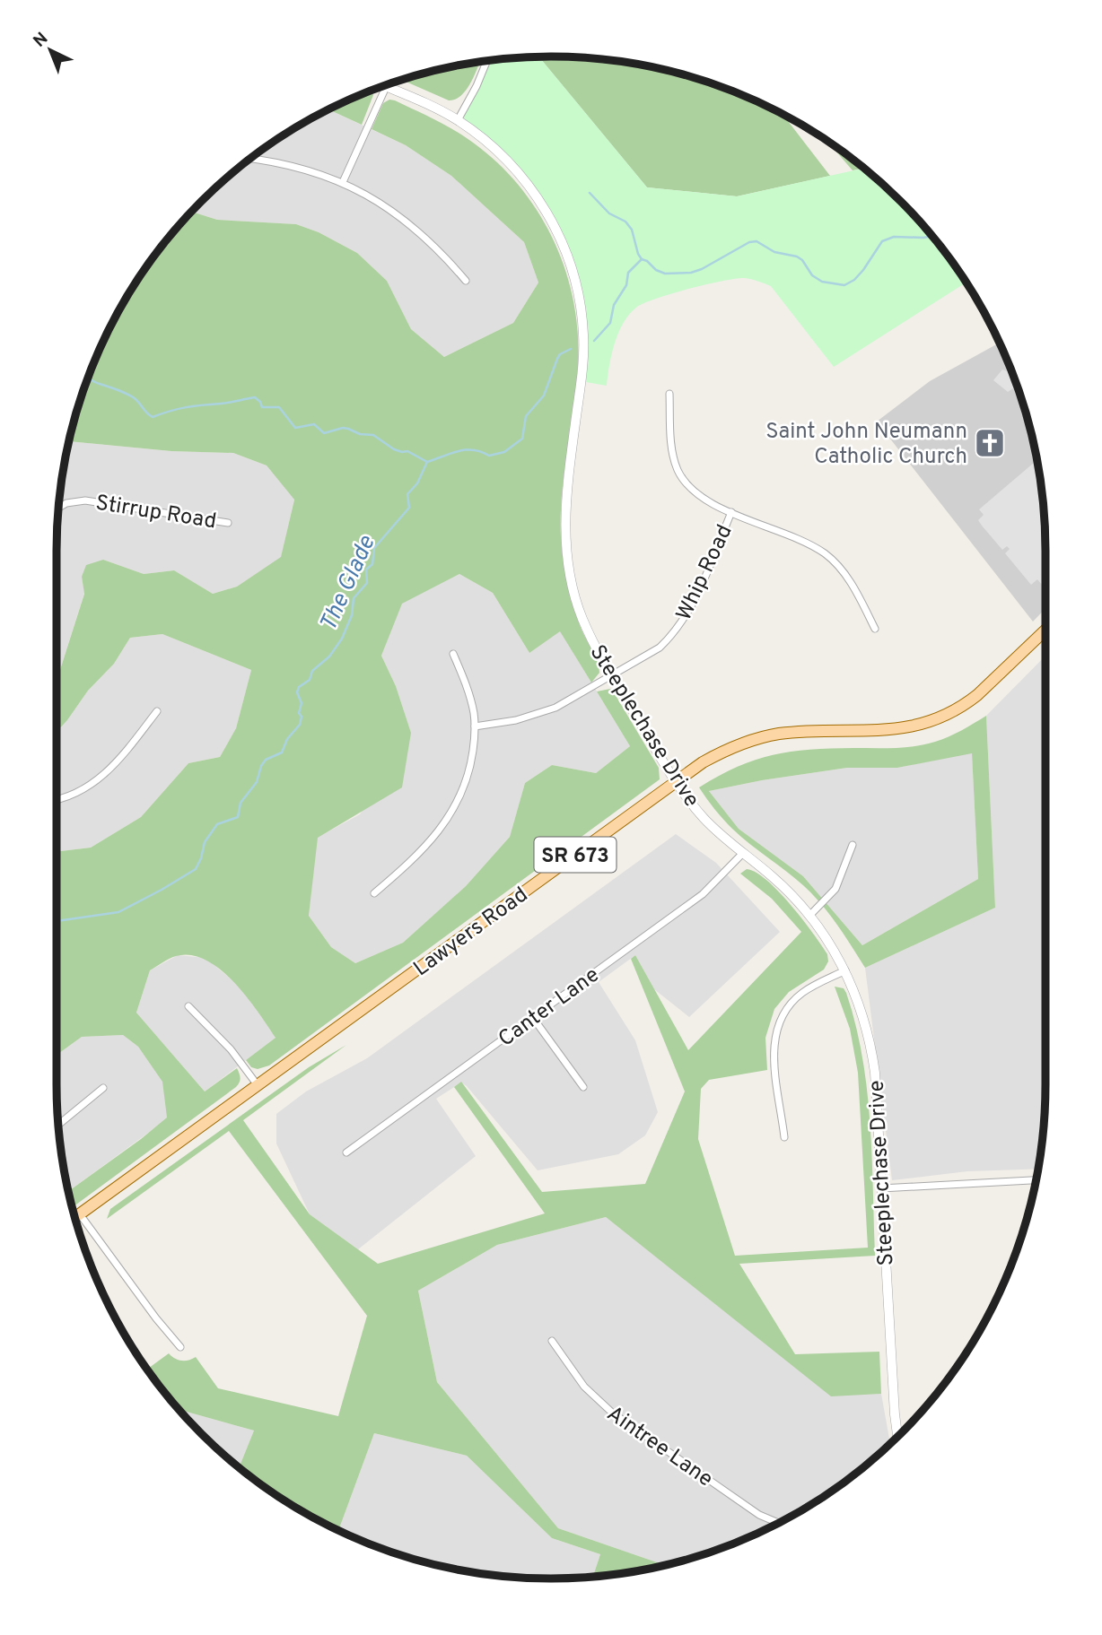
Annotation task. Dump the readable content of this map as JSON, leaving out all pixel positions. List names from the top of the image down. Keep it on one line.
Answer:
{"streets":{"main road":["SR 673","Lawyers Road"],"street":["Stirrup Road","Whip Road","Steeplechase Drive","Canter Lane","Aintree Lane"]},"crossings":[["Whip Road","Steeplechase Drive"],["Steeplechase Drive","Lawyers Road"],["Steeplechase Drive","Canter Lane"]],"water":["The Glade"],"places":{"church":["Saint John Neumann Catholic Church"]},"north":"top left"}
